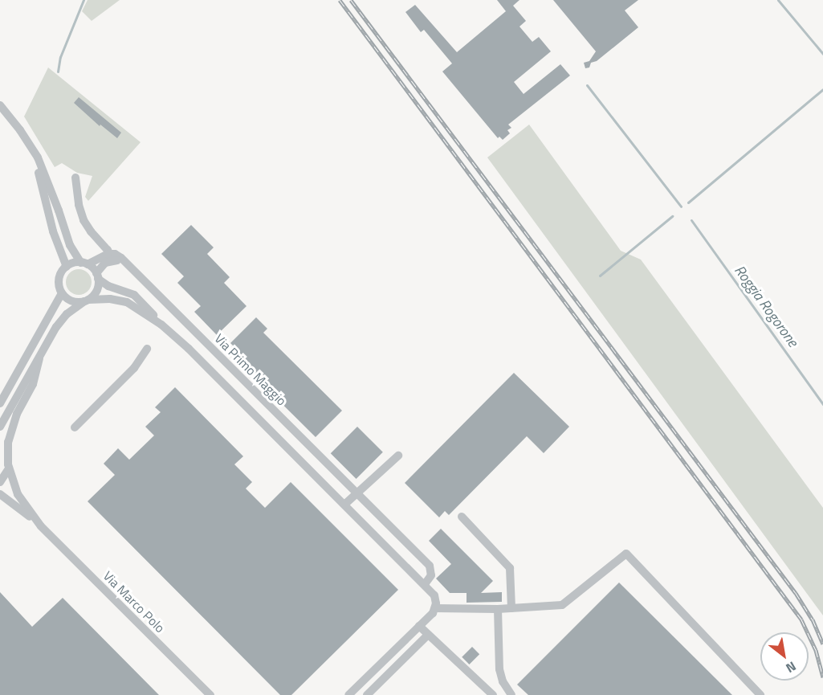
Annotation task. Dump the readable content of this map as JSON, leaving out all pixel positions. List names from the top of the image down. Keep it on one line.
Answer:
{"streets":{"street":["Via Primo Maggio","Via Marco Polo"]},"water":["Roggia Rogorone"],"north":"bottom right"}
